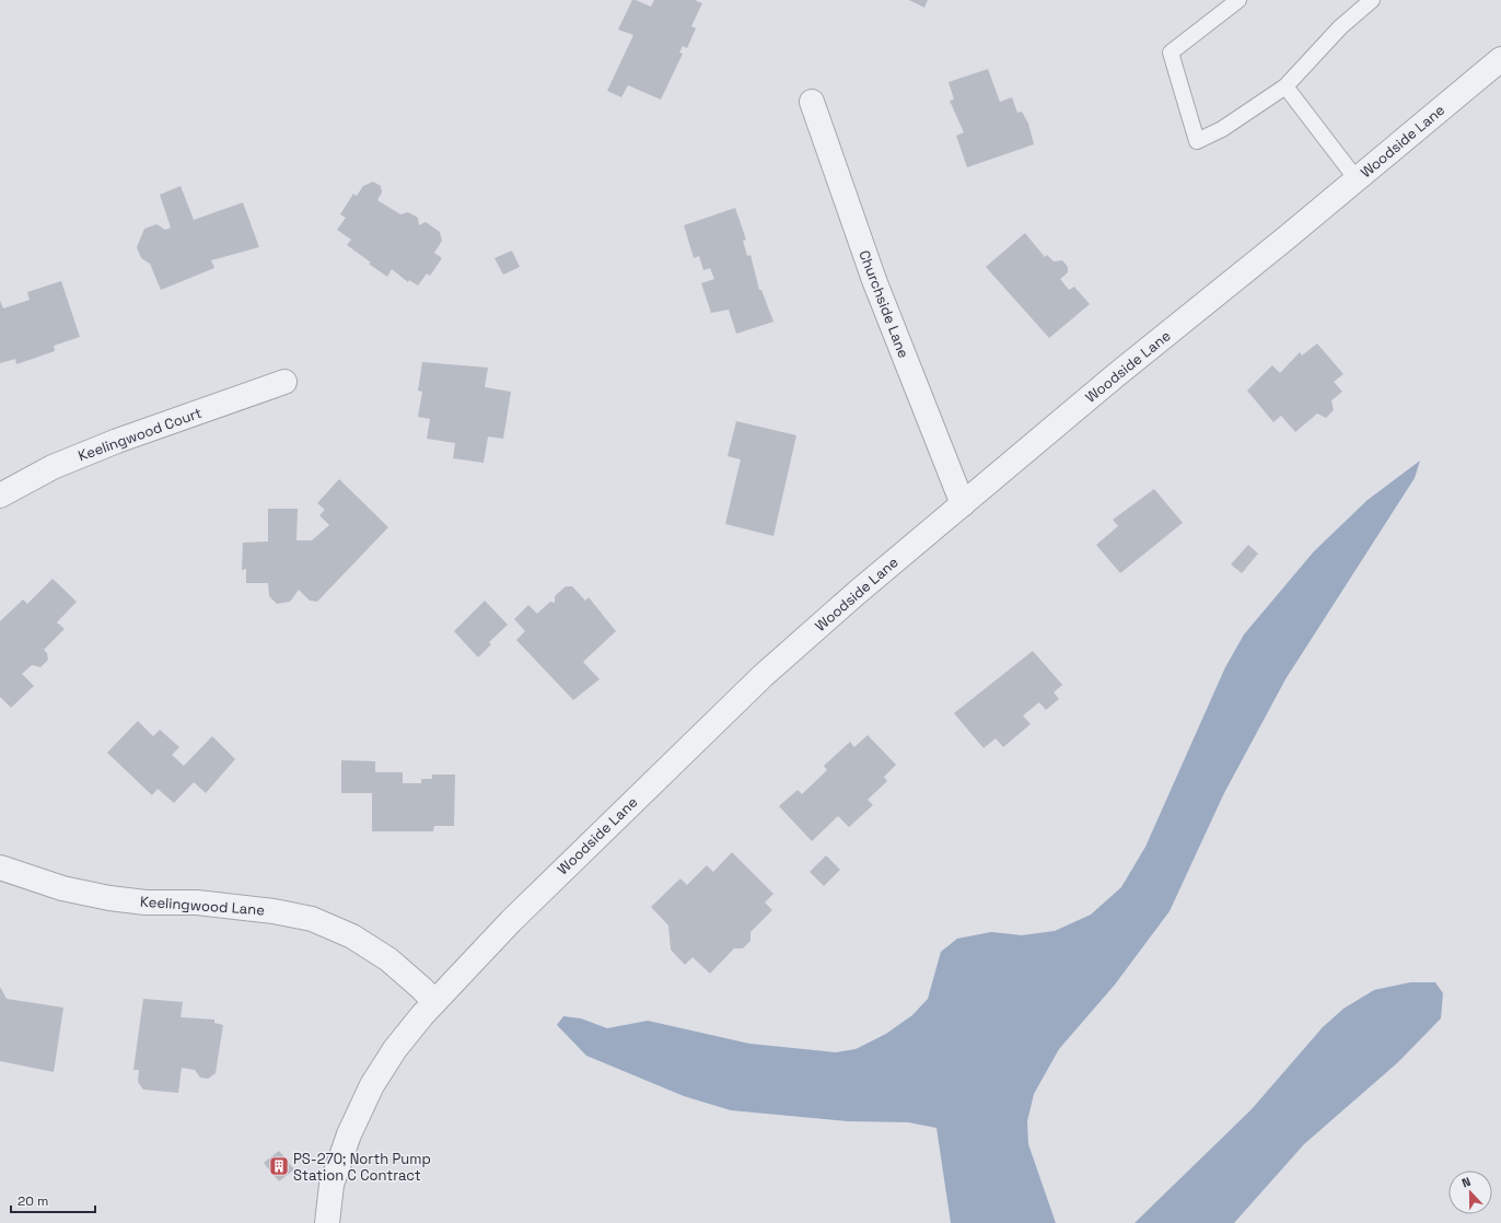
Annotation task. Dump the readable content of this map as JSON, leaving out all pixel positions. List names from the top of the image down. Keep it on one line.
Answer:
{"streets":{"street":["Woodside Lane","Churchside Lane","Keelingwood Court","Keelingwood Lane"]},"crossings":[["Woodside Lane","Churchside Lane"],["Woodside Lane","Keelingwood Lane"]],"places":{"building":["PS-270; North Pump Station C Contract"]},"scale_bar":"20 m","north":"top"}
